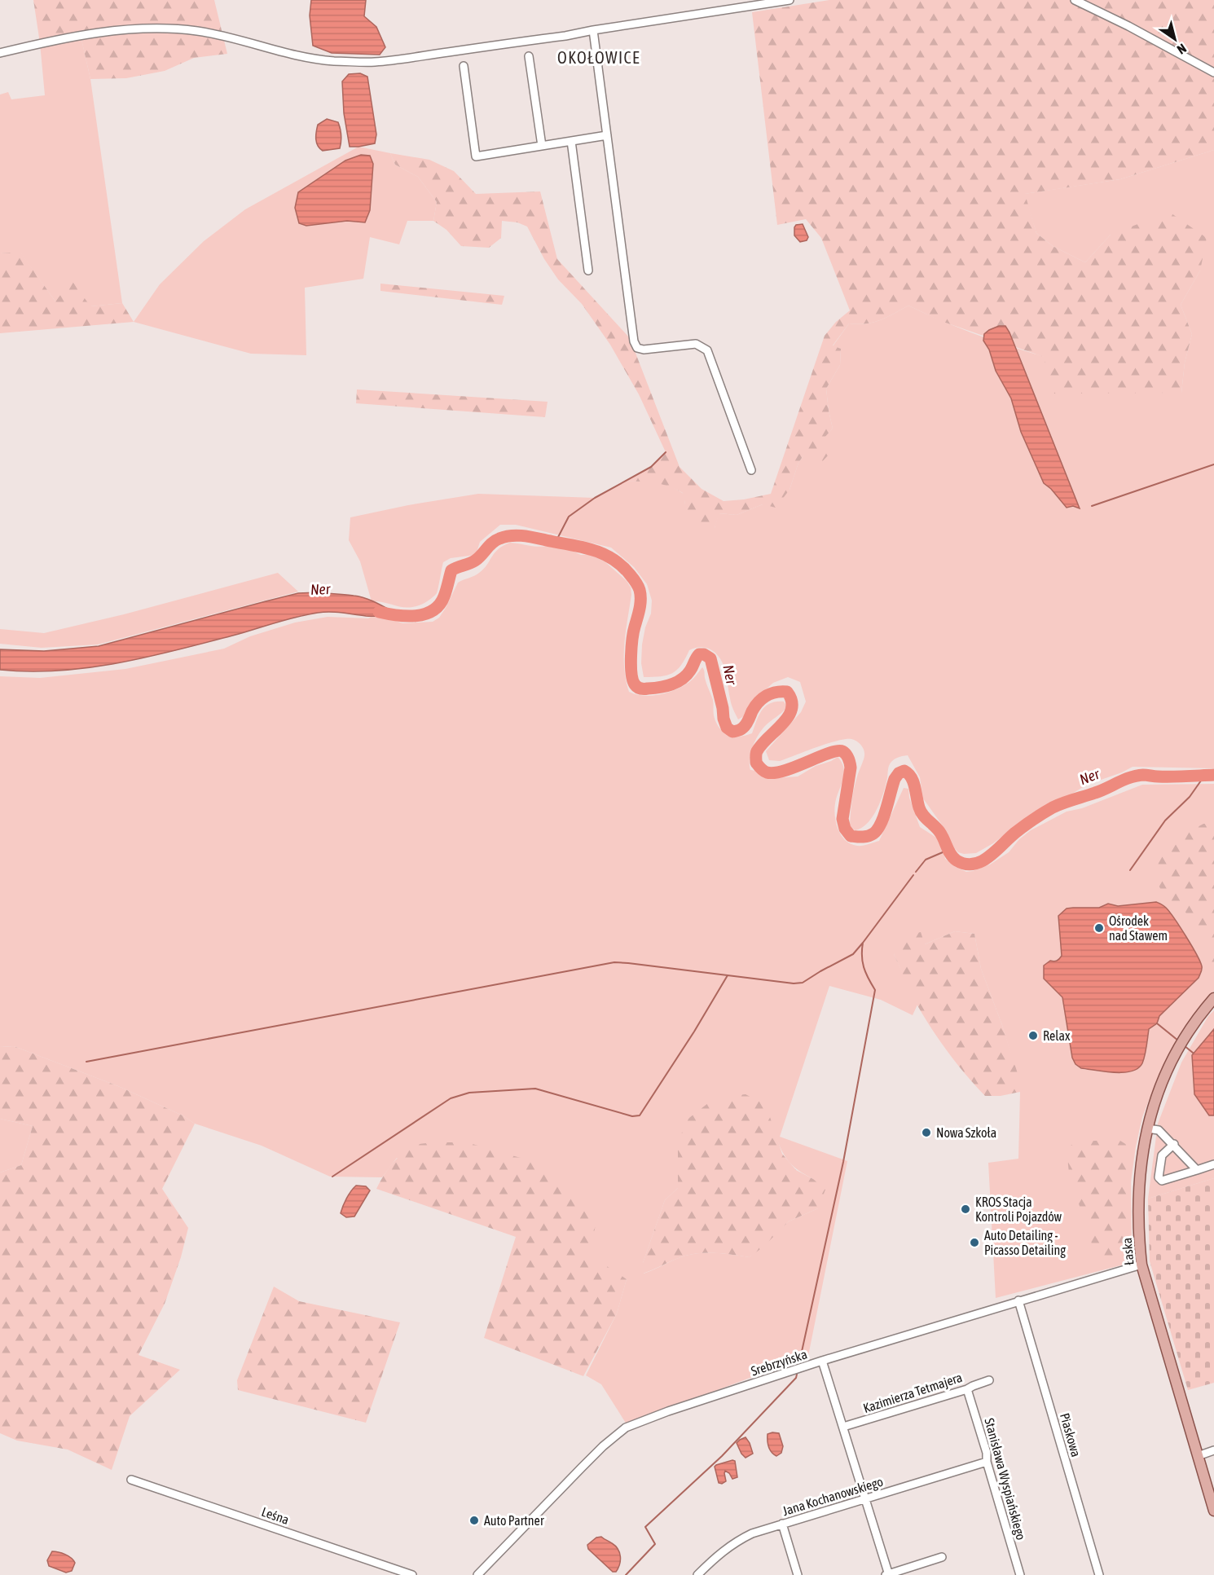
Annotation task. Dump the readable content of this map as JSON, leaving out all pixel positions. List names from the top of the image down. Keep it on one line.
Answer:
{"streets":{"main road":["Łaska"],"street":["Srebrzyńska","Kazimierza Tetmajera","Piaskowa","Stanisława Wyspiańskiego","Jana Kochanowskiego","Leśna"]},"crossings":[["Łaska","Srebrzyńska"],["Srebrzyńska","Piaskowa"],["Kazimierza Tetmajera","Stanisława Wyspiańskiego"],["Stanisława Wyspiańskiego","Jana Kochanowskiego"]],"districts":["OKOŁOWICE"],"water":["Ner"],"places":["Ośrodek nad Stawem","Relax","Nowa Szkoła","KROS Stacja Kontroli Pojazdów","Auto Detailing - Picasso Detailing","Auto Partner"],"north":"bottom right"}
